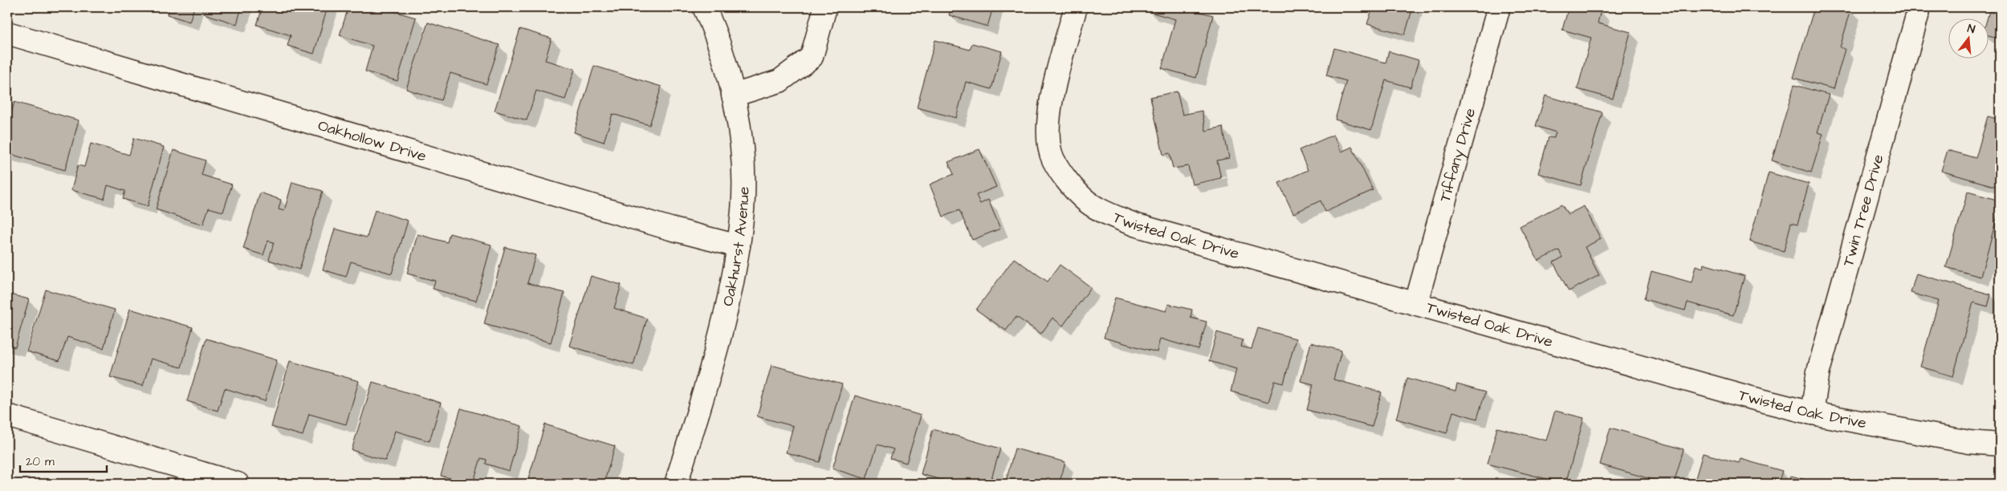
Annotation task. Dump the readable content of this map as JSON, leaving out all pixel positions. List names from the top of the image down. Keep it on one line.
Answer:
{"streets":{"street":["Oakhollow Drive","Tiffany Drive","Twin Tree Drive","Twisted Oak Drive","Oakhurst Avenue"]},"crossings":[["Oakhollow Drive","Oakhurst Avenue"],["Tiffany Drive","Twisted Oak Drive"],["Twin Tree Drive","Twisted Oak Drive"]],"scale_bar":"20 m","north":"top"}
